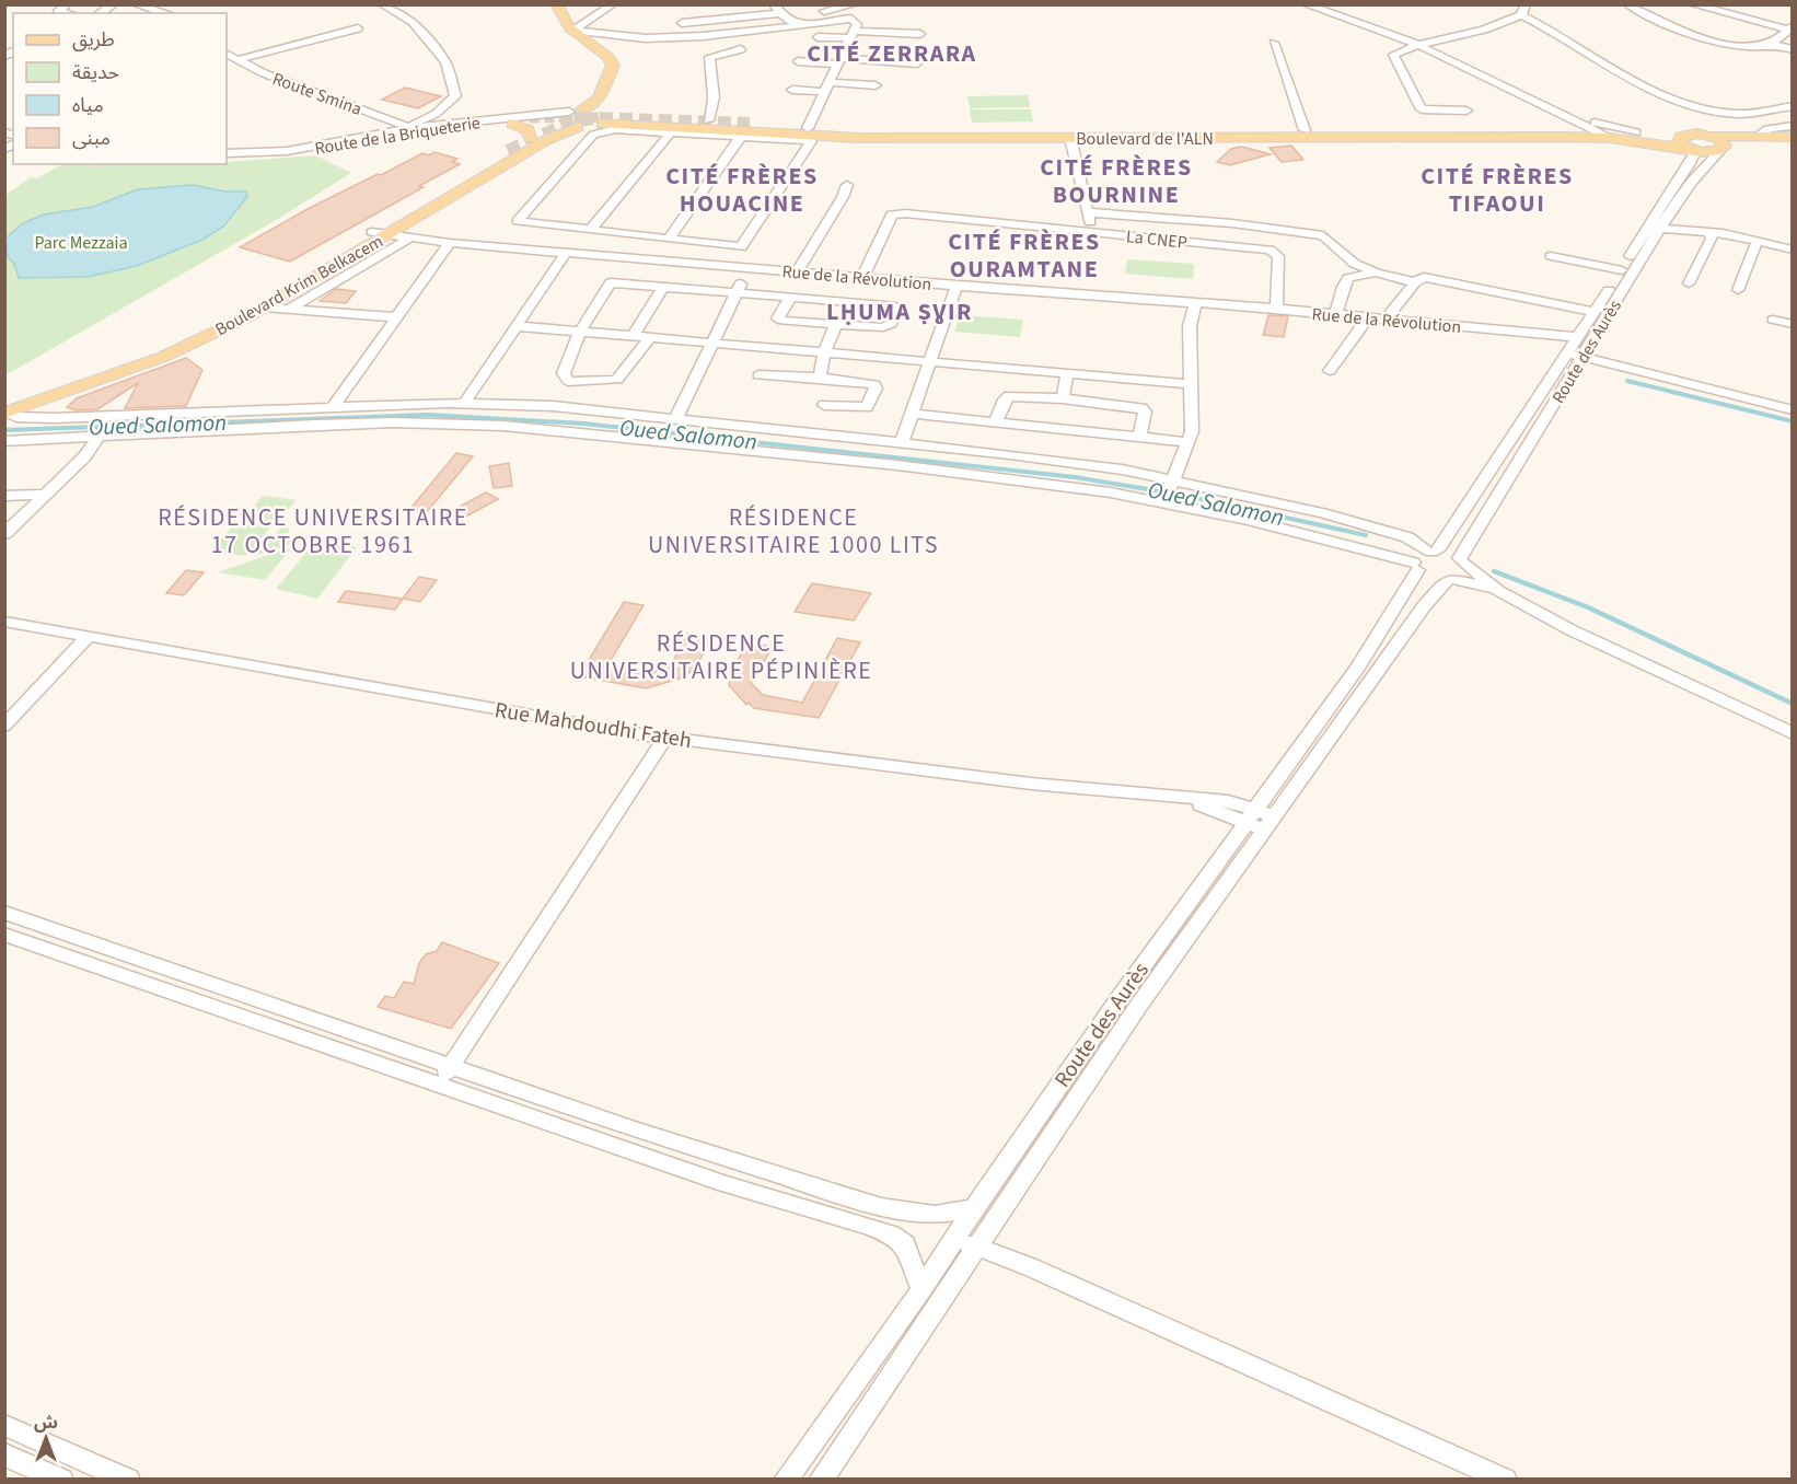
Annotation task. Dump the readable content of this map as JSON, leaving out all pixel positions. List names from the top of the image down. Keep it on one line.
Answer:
{"streets":{"main road":["Boulevard de l'ALN","Boulevard Krim Belkacem"],"street":["Route Smina","Route de la Briqueterie","La CNEP","Rue de la Révolution","Route des Aurès","Rue Mahdoudhi Fateh"]},"crossings":[["Route Smina","Route de la Briqueterie"],["Route de la Briqueterie","Boulevard Krim Belkacem"],["Boulevard de l'ALN","Route des Aurès"],["La CNEP","Rue de la Révolution"],["Rue de la Révolution","Boulevard Krim Belkacem"],["Rue de la Révolution","Route des Aurès"],["Route des Aurès","Rue Mahdoudhi Fateh"]],"districts":["CITÉ ZERRARA","CITÉ FRÈRES BOURNINE","CITÉ FRÈRES HOUACINE","CITÉ FRÈRES TIFAOUI","CITÉ FRÈRES OURAMTANE","LḤUMA ṢƔIR","RÉSIDENCE UNIVERSITAIRE 17 OCTOBRE 1961","RÉSIDENCE UNIVERSITAIRE 1000 LITS","RÉSIDENCE UNIVERSITAIRE PÉPINIÈRE"],"water":["Oued Salomon"],"parks":["Parc Mezzaia"],"legend":["طريق","حديقة","مياه","مبنى"],"north":"top"}
